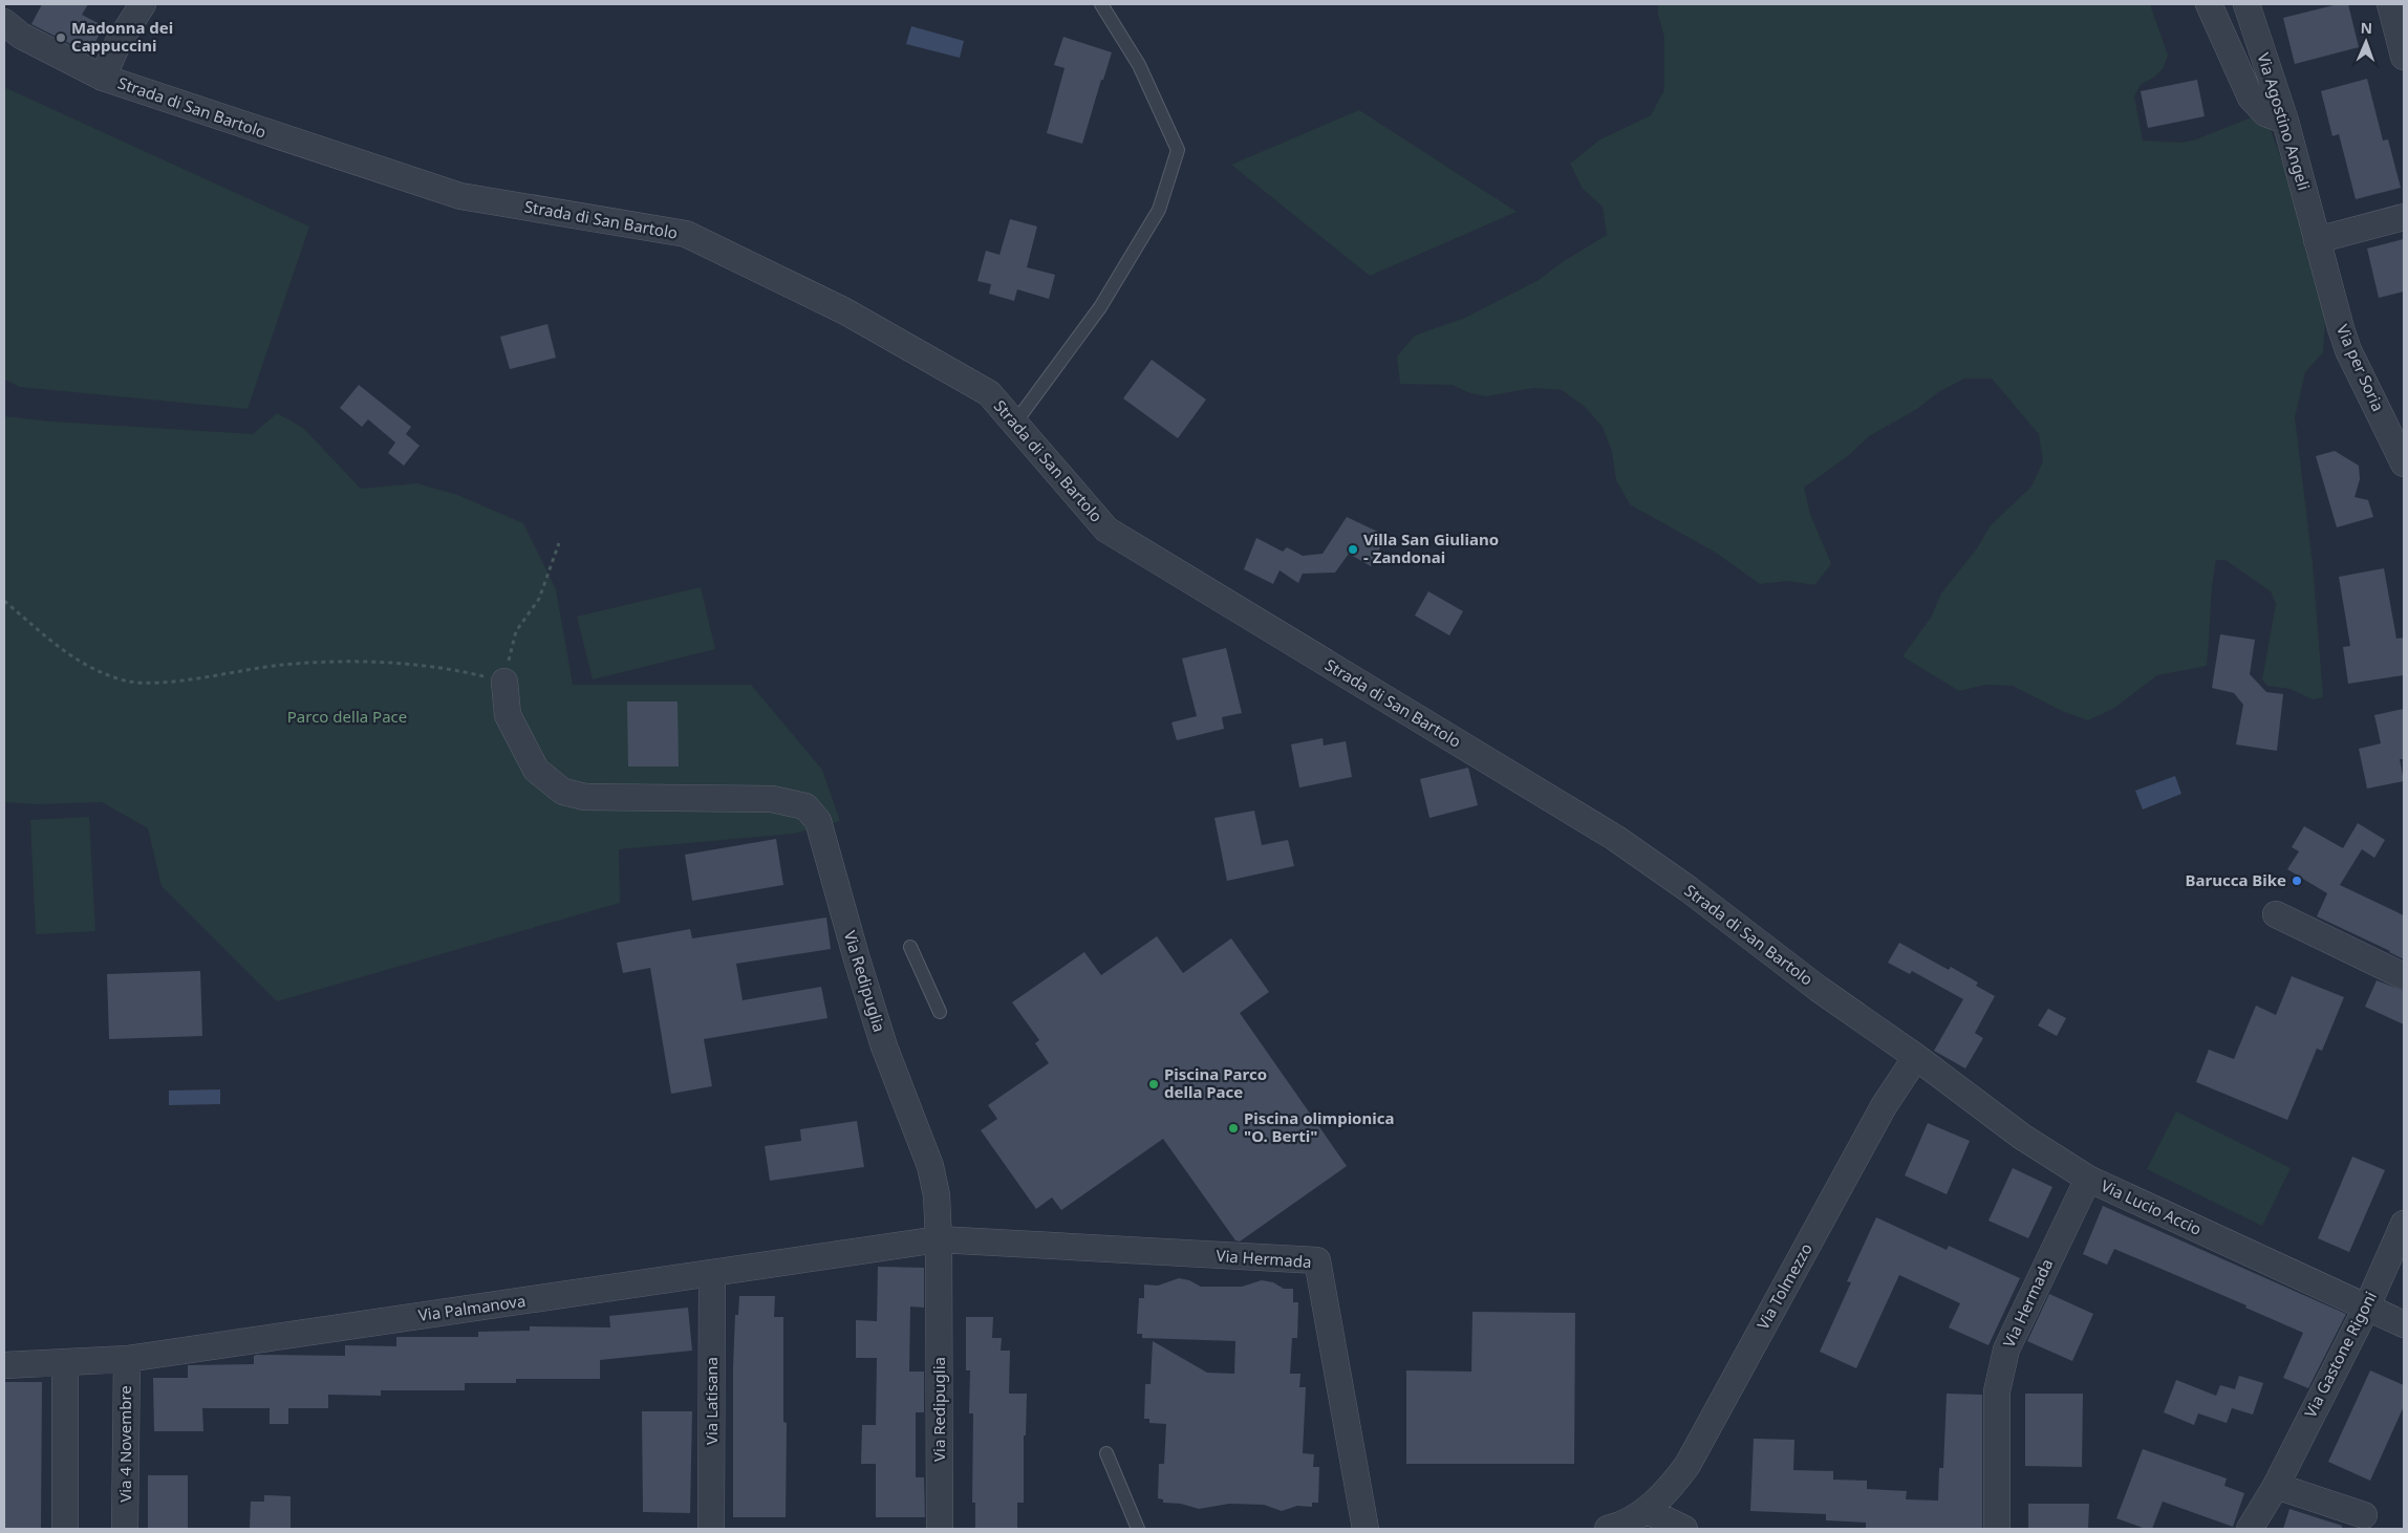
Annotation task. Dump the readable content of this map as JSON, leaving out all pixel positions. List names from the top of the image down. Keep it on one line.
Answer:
{"streets":{"street":["Strada di San Bartolo","Via Agostino Angeli","Via per Soria","Via Redipuglia","Via Lucio Accio","Via Hermada","Via Tolmezzo","Via Palmanova","Via Gastone Rigoni","Via Latisana","Via 4 Novembre"]},"crossings":[["Strada di San Bartolo","Via Lucio Accio"],["Strada di San Bartolo","Via Tolmezzo"],["Via Agostino Angeli","Via per Soria"],["Via Redipuglia","Via Hermada"],["Via Redipuglia","Via Palmanova"],["Via Lucio Accio","Via Hermada"],["Via Lucio Accio","Via Tolmezzo"],["Via Lucio Accio","Via Gastone Rigoni"],["Via Hermada","Via Palmanova"],["Via Palmanova","Via Latisana"],["Via Palmanova","Via 4 Novembre"]],"parks":["Parco della Pace"],"places":["Madonna dei Cappuccini","Villa San Giuliano - Zandonai","Barucca Bike","Piscina Parco della Pace","Piscina olimpionica \"O. Berti\""],"north":"top"}
